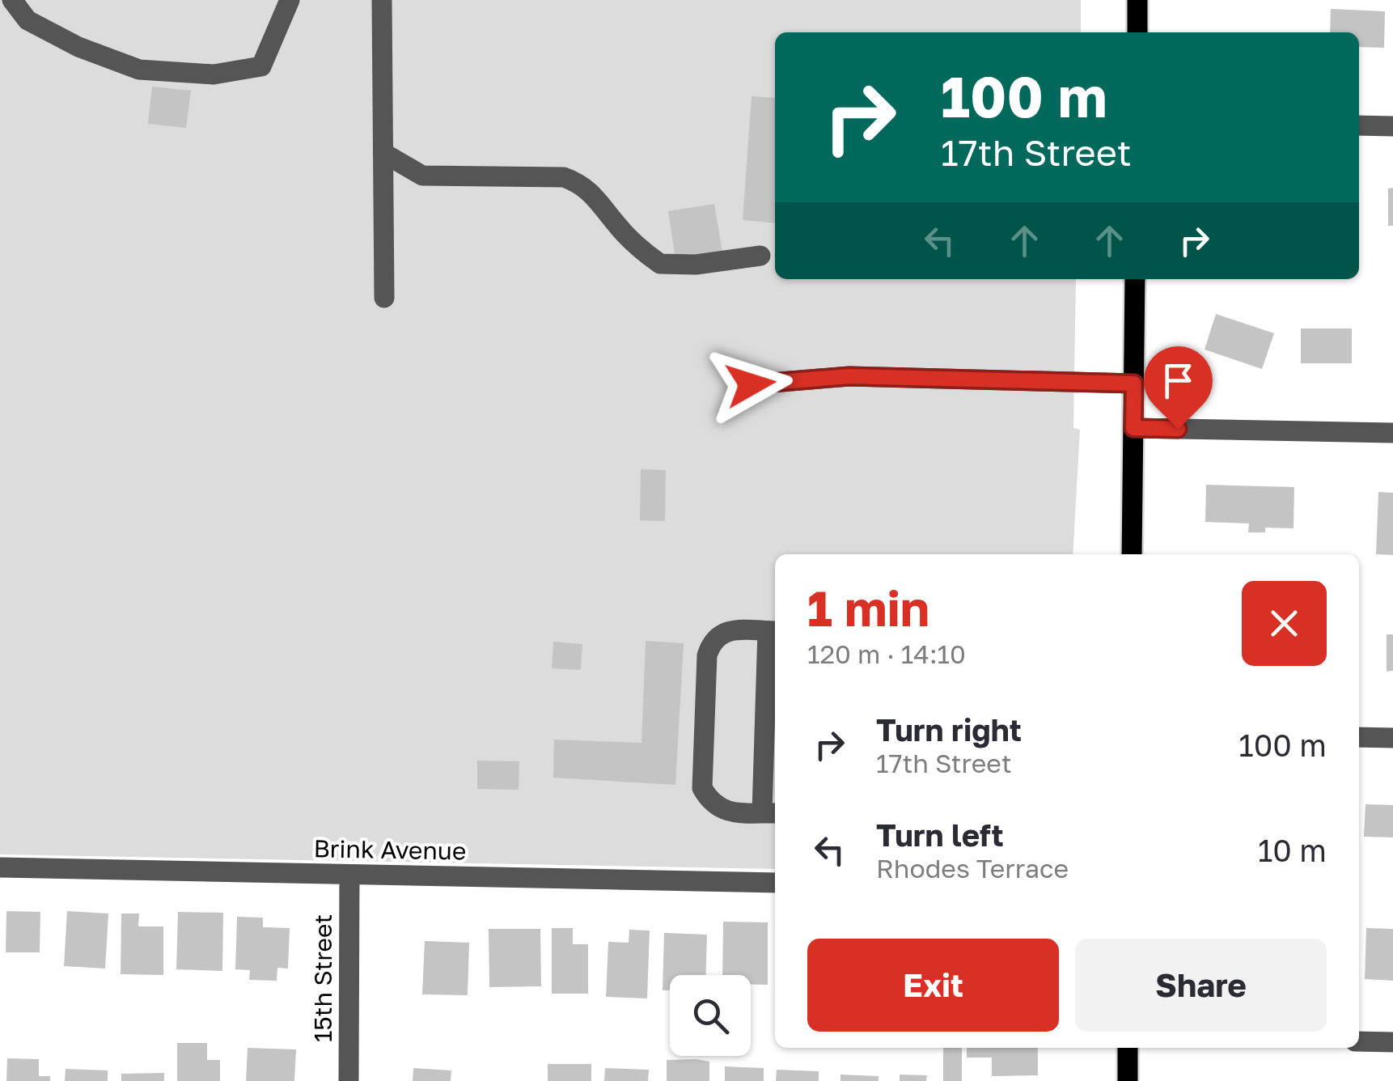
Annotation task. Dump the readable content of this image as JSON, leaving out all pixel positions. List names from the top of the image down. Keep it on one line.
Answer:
{"streets":{"street":["Brink Avenue","15th Street"]},"crossings":[["Brink Avenue","15th Street"]],"page":{"turn":["100 m","17th Street"],"heading":["1 min","120 m · 14:10"],"list":[{"name":"Turn right","note":"17th Street","value":"100 m"},{"name":"Turn left","note":"Rhodes Terrace","value":"10 m"}],"buttons":["Exit","Share"]}}
